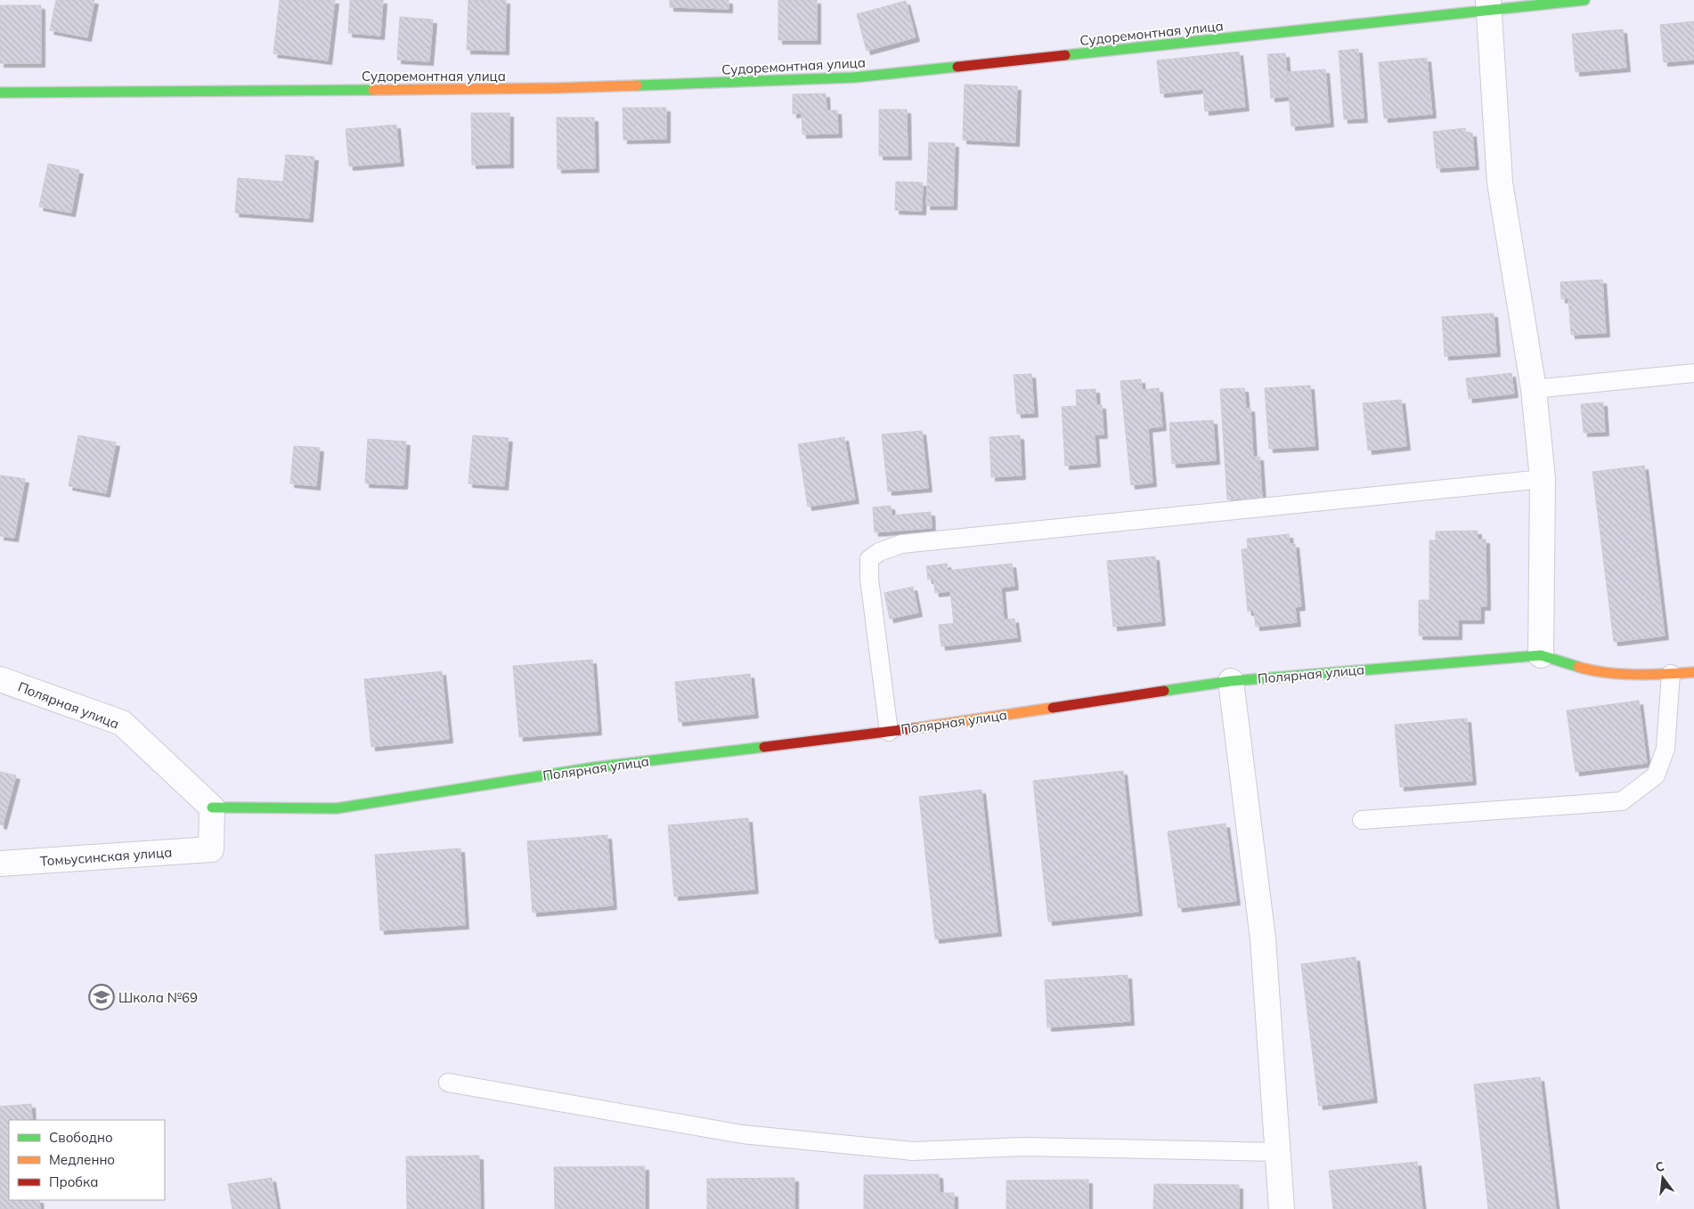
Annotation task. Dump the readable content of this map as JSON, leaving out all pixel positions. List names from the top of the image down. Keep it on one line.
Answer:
{"streets":{"street":["Судоремонтная улица","Полярная улица","Томьусинская улица"]},"crossings":[["Полярная улица","Томьусинская улица"]],"places":{"school or university":["Школа №69"]},"legend":["Свободно","Медленно","Пробка"],"north":"top"}
